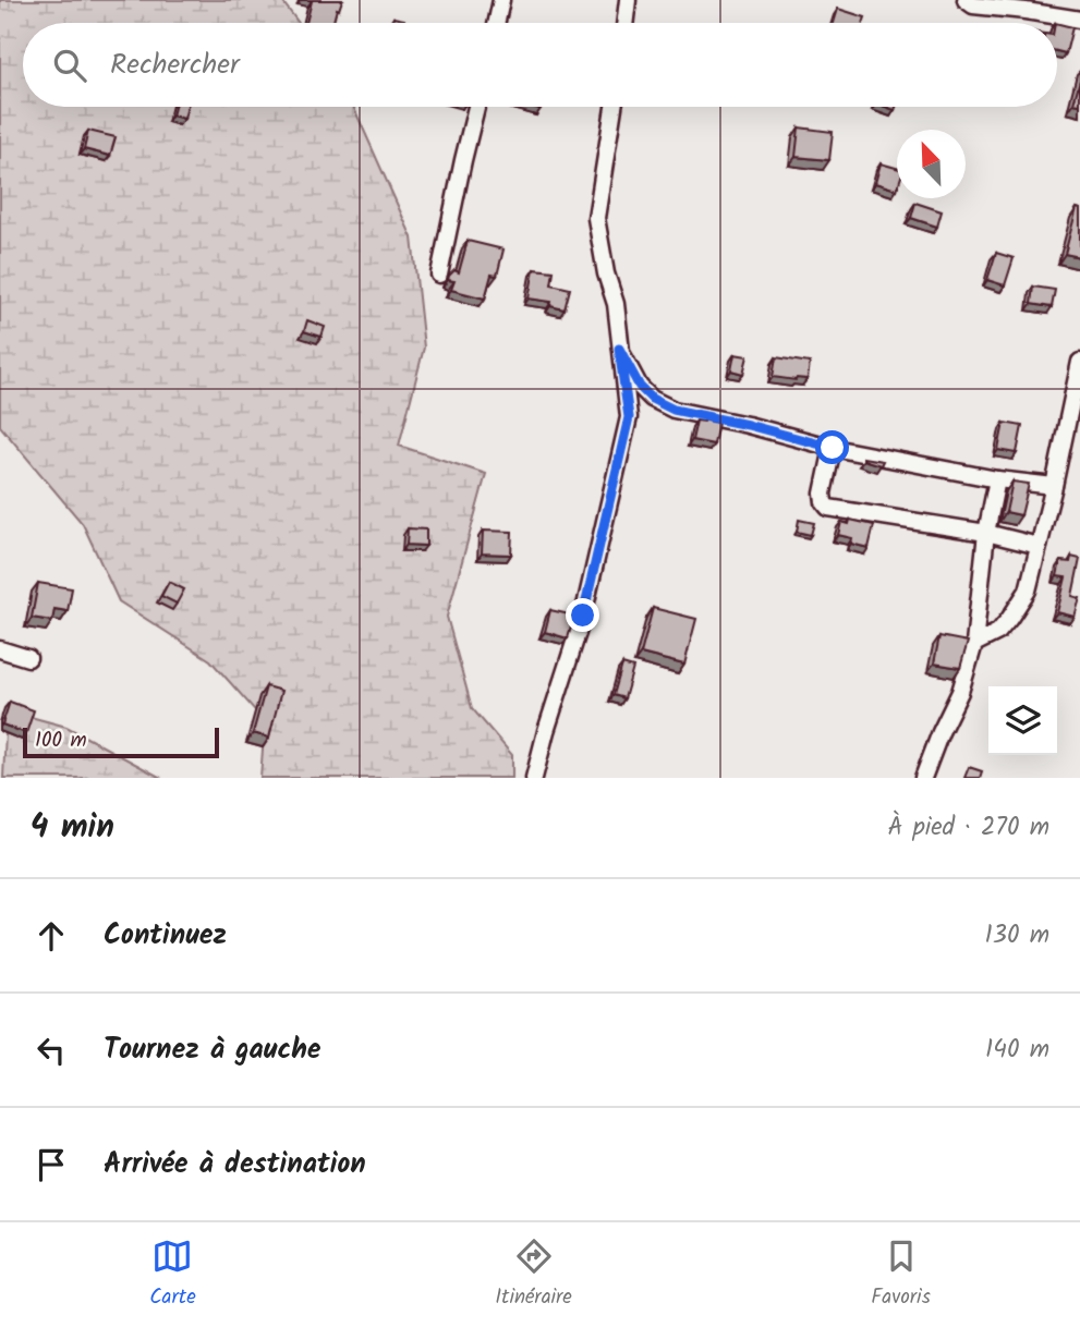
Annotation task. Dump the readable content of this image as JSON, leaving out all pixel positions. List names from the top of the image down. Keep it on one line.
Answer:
{"scale_bar":"100 m","north":"top left","page":{"search":"Rechercher","scale":"100 m","heading":["4 min","À pied · 270 m"],"list":[["Continuez","130 m"],["Tournez à gauche","140 m"],"Arrivée à destination"],"nav":["Carte","Itinéraire","Favoris"]}}
